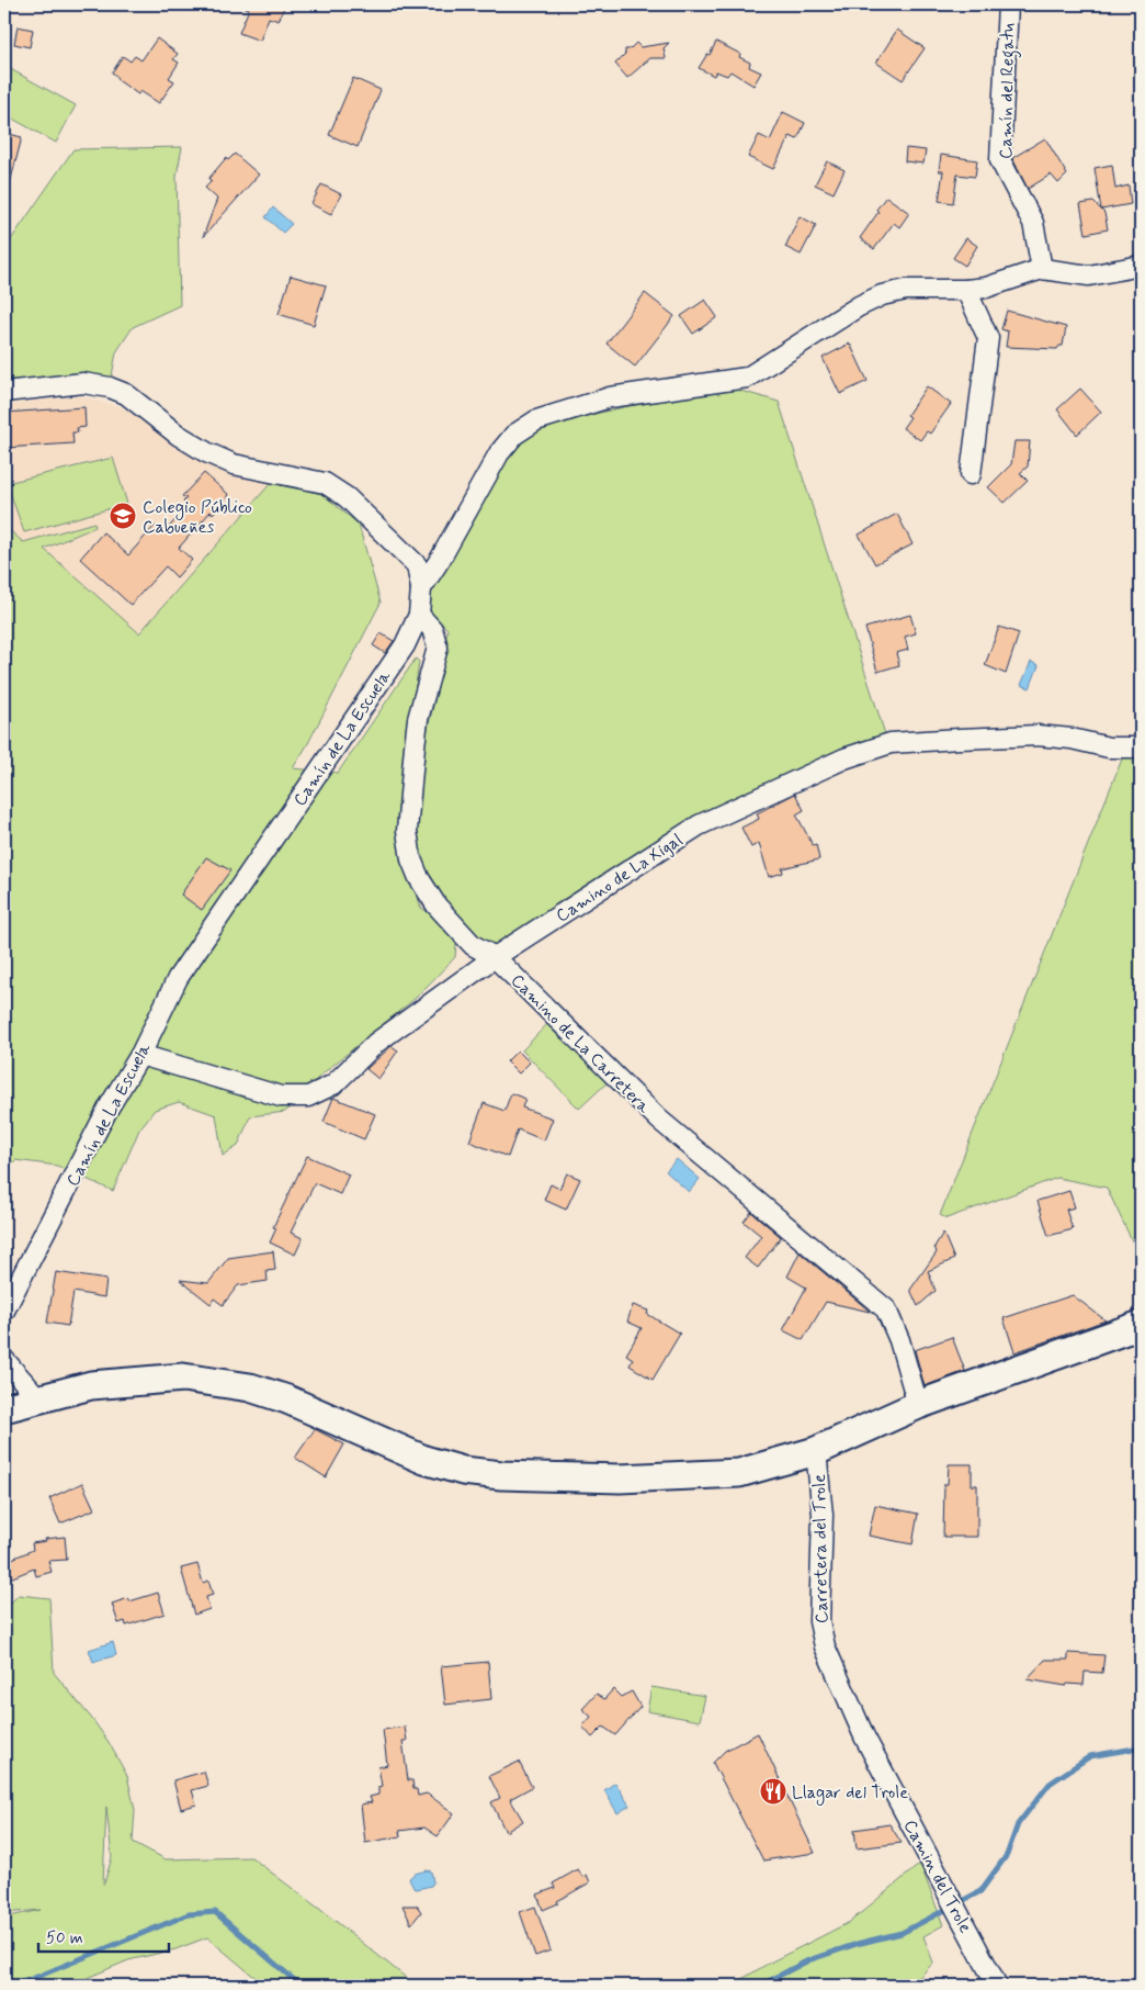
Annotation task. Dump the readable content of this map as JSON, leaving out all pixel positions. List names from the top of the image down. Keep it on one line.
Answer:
{"streets":{"street":["Camín del Regatu","Camín de La Escuela","Camino de La Xigal","Camino de La Carretera","Carretera del Trole","Camin del Trole"]},"crossings":[["Camín de La Escuela","Camino de La Xigal"],["Camín de La Escuela","Camino de La Carretera"],["Camino de La Xigal","Camino de La Carretera"],["Carretera del Trole","Camin del Trole"]],"places":{"school or university":["Colegio Público Cabueñes"],"restaurant":["Llagar del Trole"]},"scale_bar":"50 m"}
